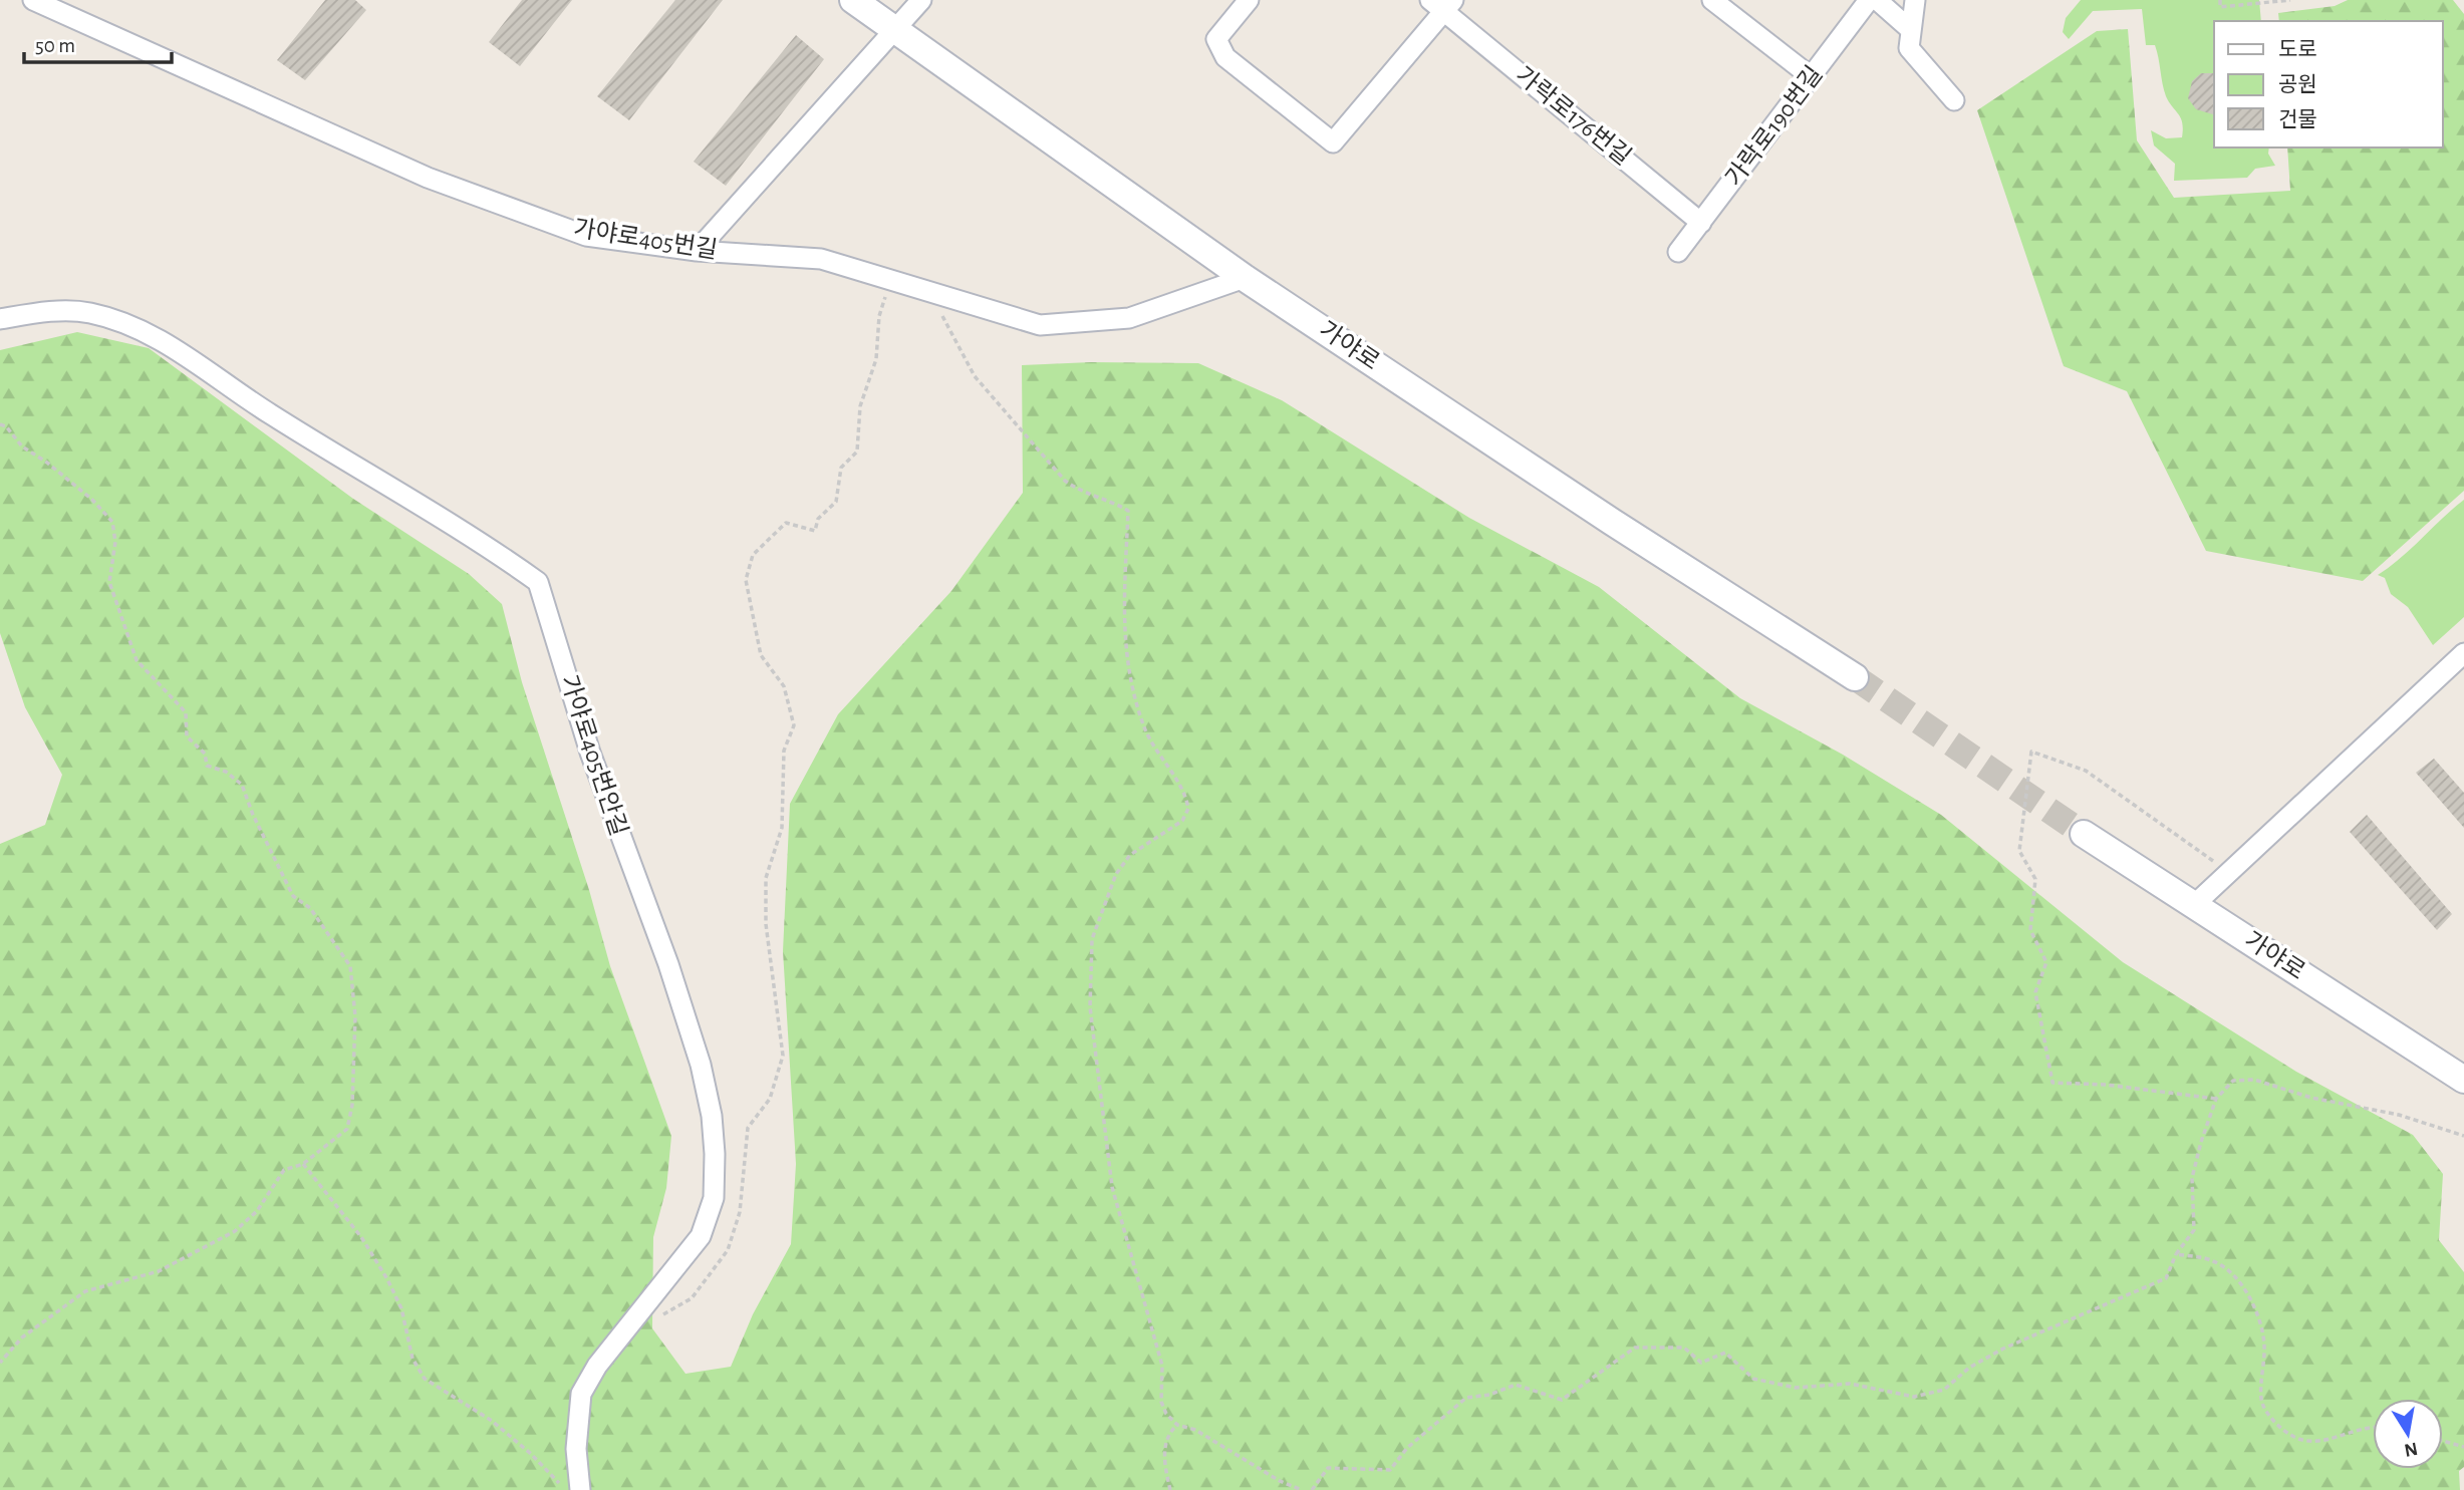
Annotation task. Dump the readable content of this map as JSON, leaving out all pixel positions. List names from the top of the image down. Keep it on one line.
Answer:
{"streets":{"main road":["가야로"],"street":["가락로176번길","가락로190번길","가야로405번길","가야로405번안길"]},"crossings":[["가락로176번길","가락로190번길"],["가야로405번길","가야로"]],"legend":["도로","공원","건물"],"scale_bar":"50 m","north":"bottom"}
